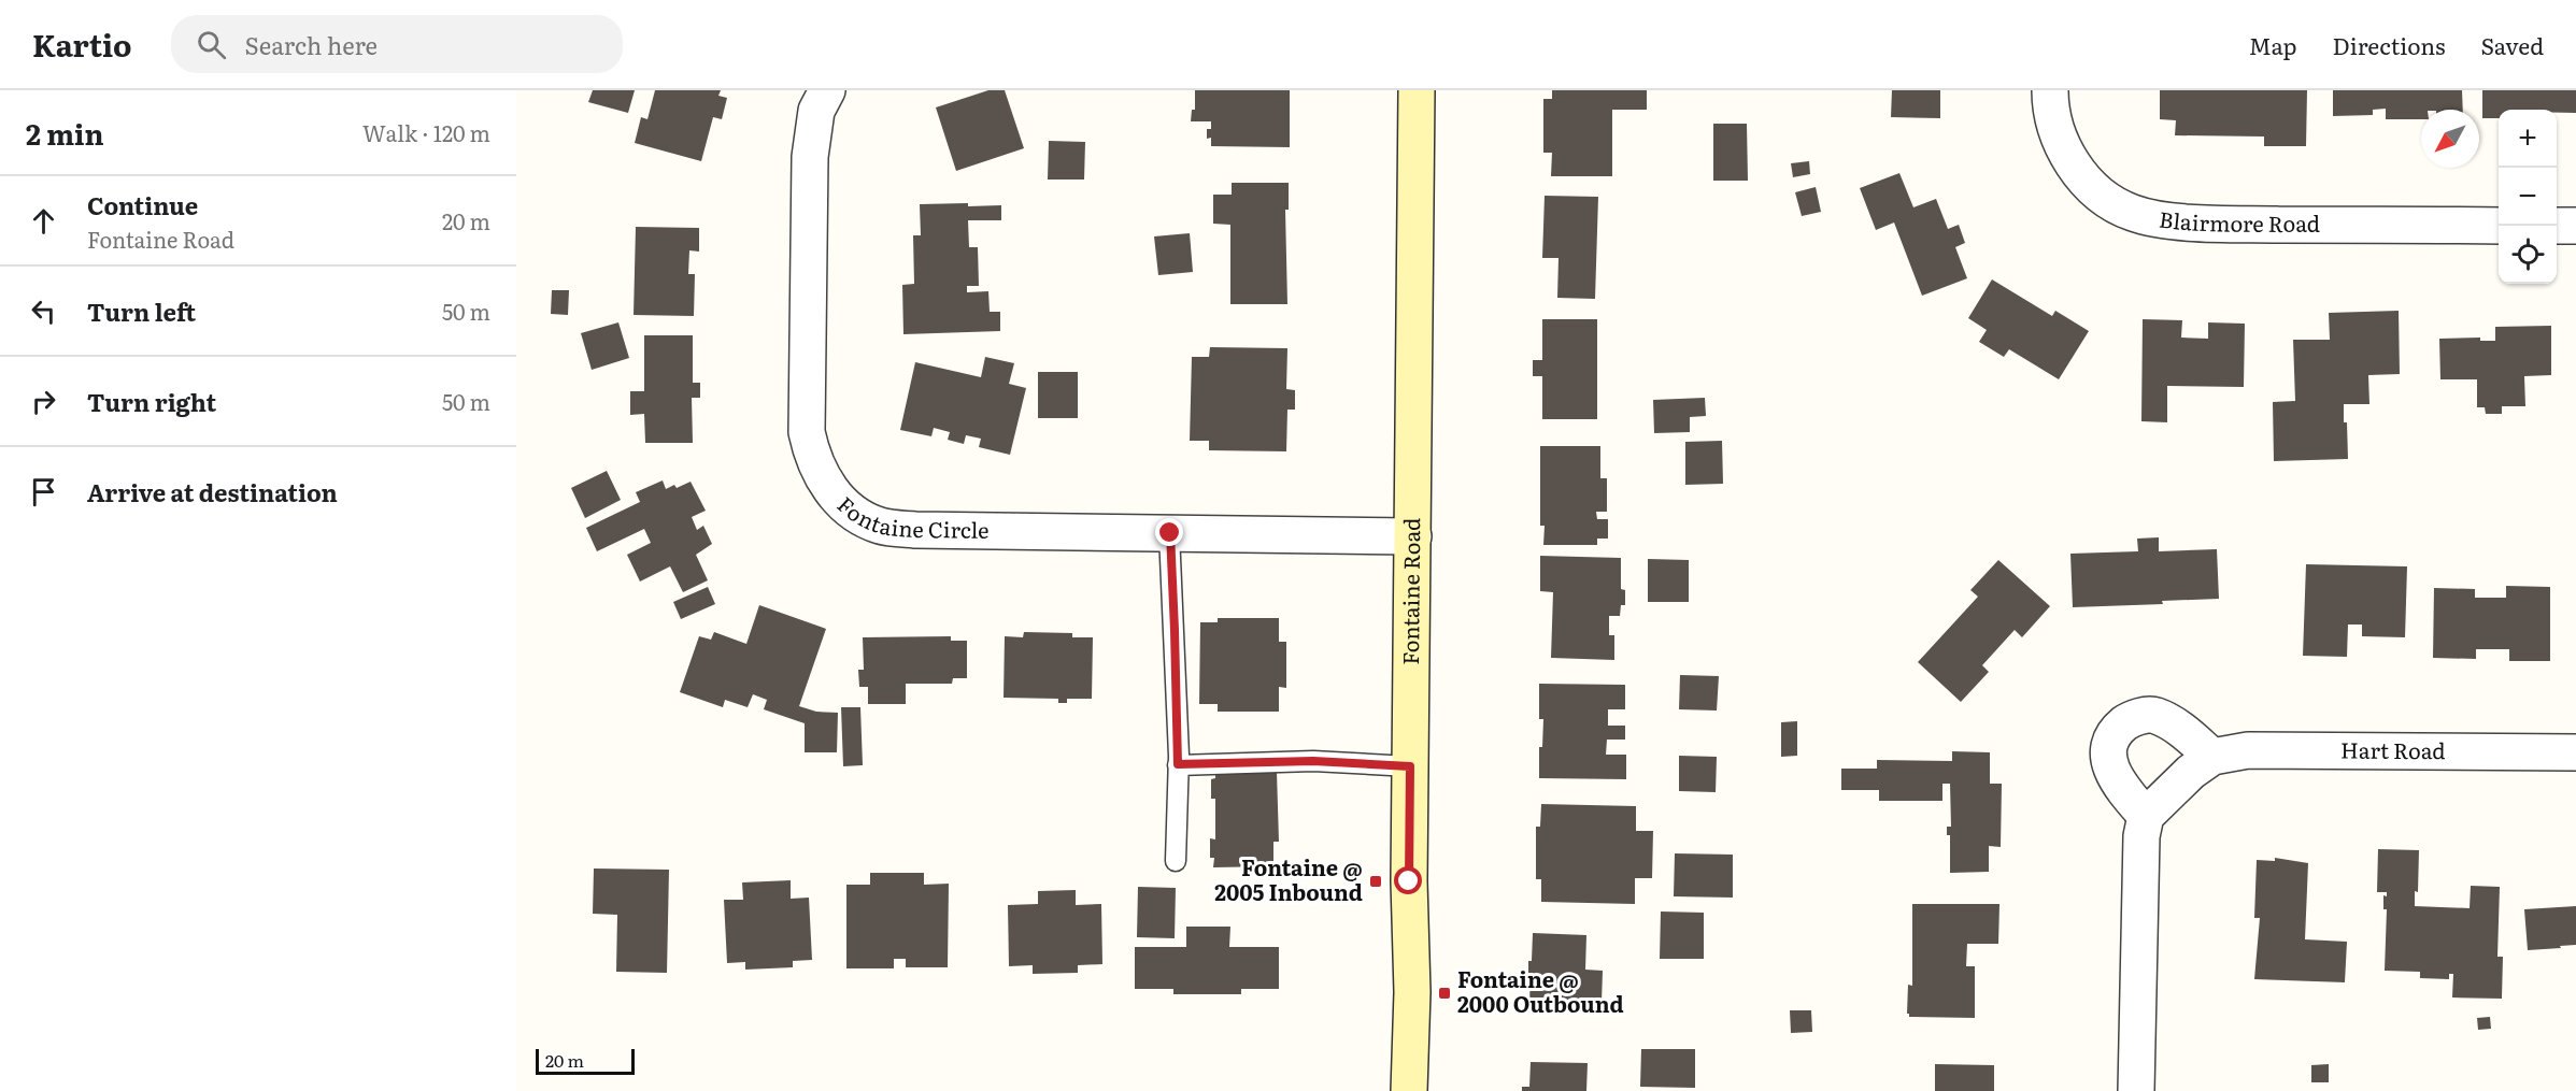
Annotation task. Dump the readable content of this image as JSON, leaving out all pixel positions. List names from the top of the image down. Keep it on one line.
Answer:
{"streets":{"street":["Blairmore Road","Fontaine Circle","Fontaine Road","Hart Road"]},"crossings":[["Fontaine Circle","Fontaine Road"]],"places":{"transit":["Fontaine @ 2005 Inbound","Fontaine @ 2000 Outbound"]},"scale_bar":"20 m","north":"bottom left","page":{"header":"Kartio","search":"Search here","nav":["Map","Directions","Saved"],"heading":["2 min","Walk · 120 m"],"map_buttons":["+","−"],"list":[["Continue","Fontaine Road","20 m"],["Turn left","50 m"],["Turn right","50 m"],"Arrive at destination"],"scale":"20 m"}}
